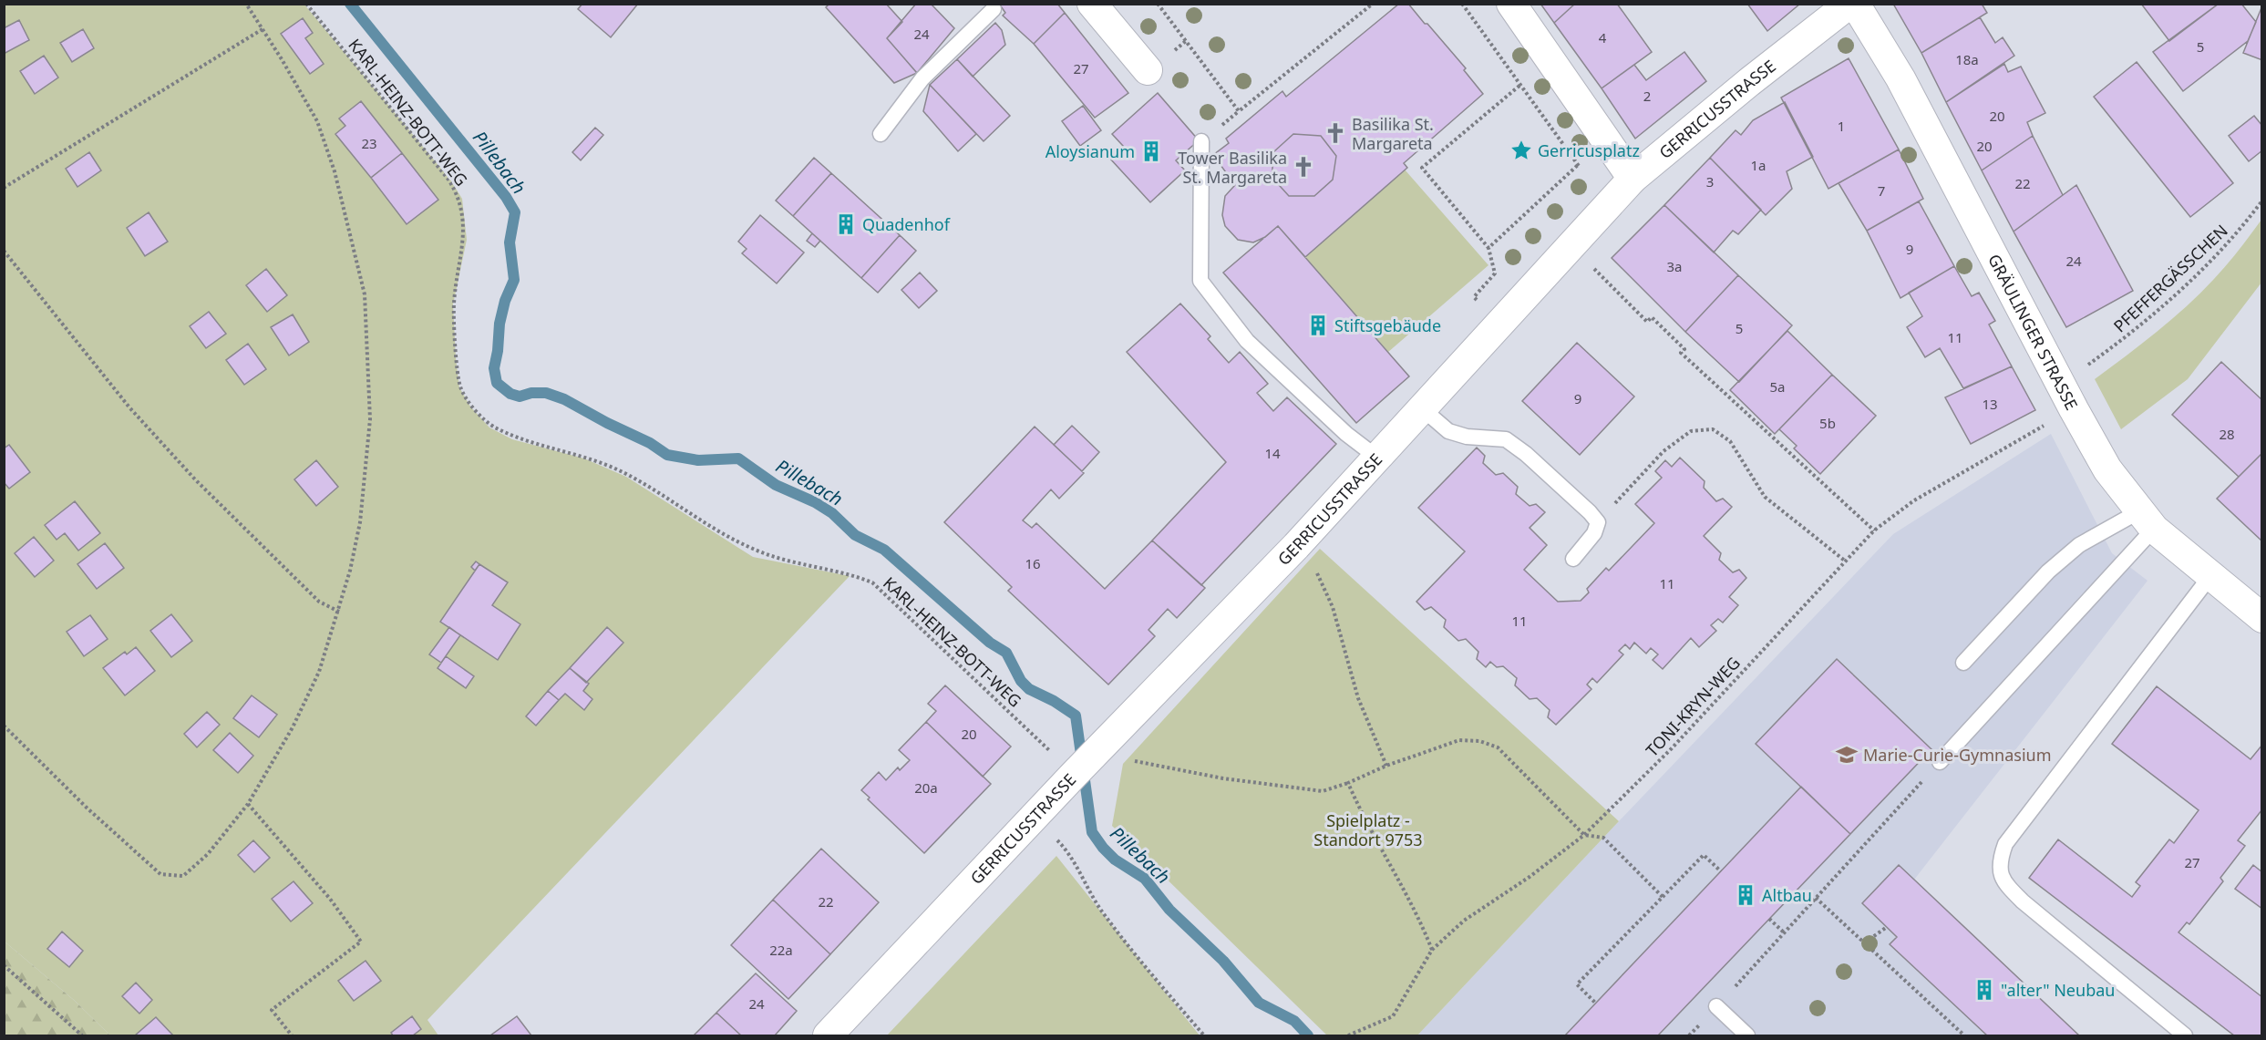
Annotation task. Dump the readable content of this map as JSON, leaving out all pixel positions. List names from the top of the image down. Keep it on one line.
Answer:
{"streets":{"street":["GERRICUSSTRASSE","GRÄULINGER STRASSE"],"path":["KARL-HEINZ-BOTT-WEG","PFEFFERGÄSSCHEN","TONI-KRYN-WEG"]},"crossings":[["GERRICUSSTRASSE","KARL-HEINZ-BOTT-WEG"],["PFEFFERGÄSSCHEN","GRÄULINGER STRASSE"],["GRÄULINGER STRASSE","TONI-KRYN-WEG"]],"water":["Pillebach"],"parks":["Spielplatz - Standort 9753"],"places":{"church":["Basilika St. Margareta","Tower Basilika St. Margareta"],"place":["Gerricusplatz"],"building":["Aloysianum","Quadenhof","Stiftsgebäude","Altbau","\"alter\" Neubau"],"school or university":["Marie-Curie-Gymnasium"]},"house_numbers":["24","4","5","18a","27","2","20","1","23","20","1a","3","22","7","9","24","3a","5","11","5a","9","13","5b","28","14","16","11","11","20","20a","27","22","22a","24"]}
